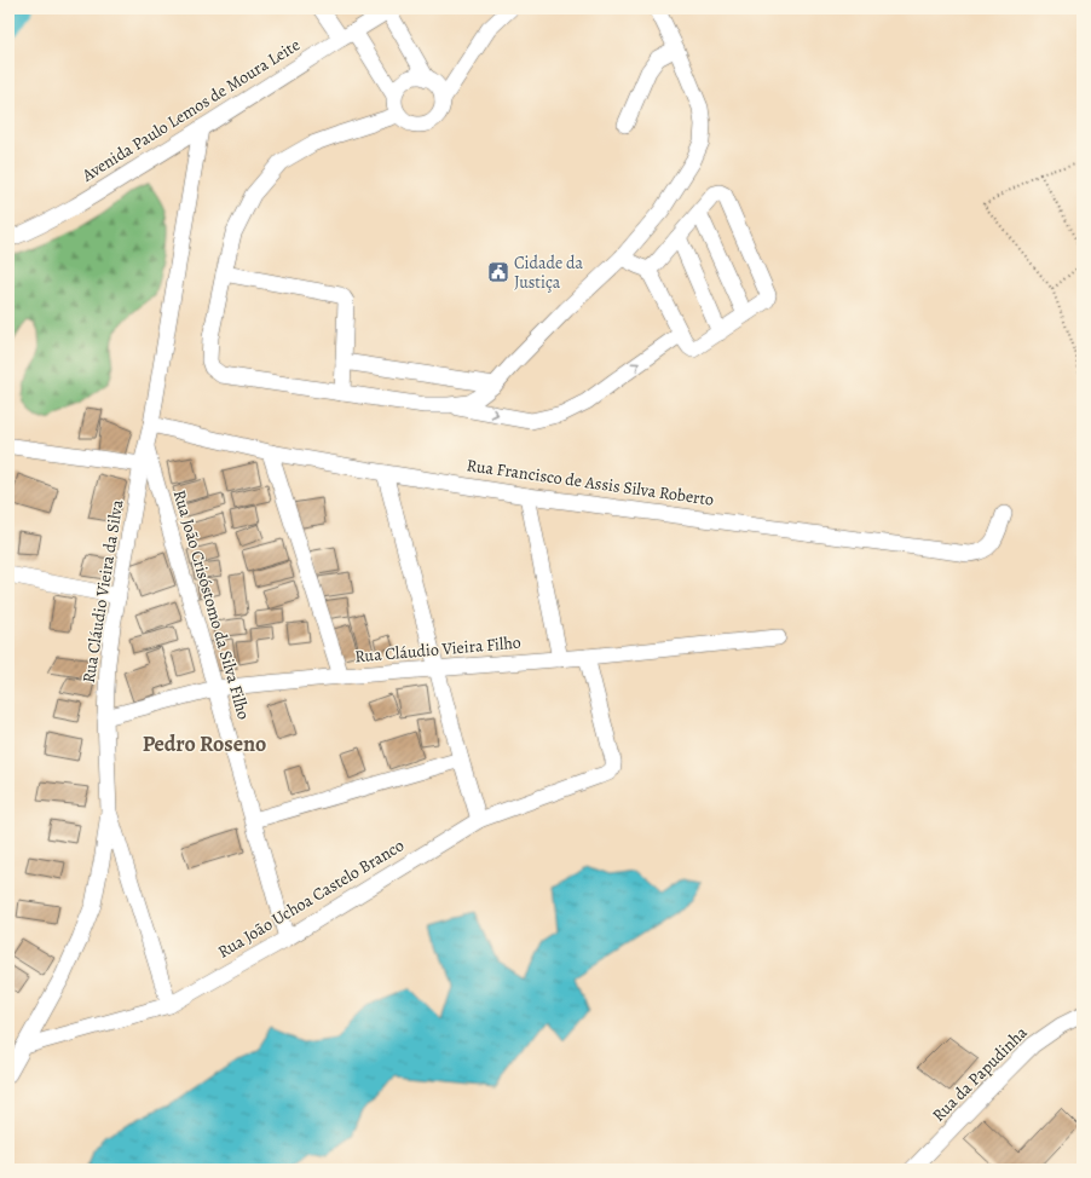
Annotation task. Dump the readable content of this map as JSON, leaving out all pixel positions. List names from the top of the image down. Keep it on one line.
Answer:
{"streets":{"street":["Avenida Paulo Lemos de Moura Leite","Rua Francisco de Assis Silva Roberto","Rua Cláudio Vieira da Silva","Rua João Crisóstomo da Silva Filho","Rua Cláudio Vieira Filho","Rua João Uchoa Castelo Branco","Rua da Papudinha"]},"crossings":[["Avenida Paulo Lemos de Moura Leite","Rua Cláudio Vieira da Silva"],["Rua Francisco de Assis Silva Roberto","Rua Cláudio Vieira da Silva"],["Rua Cláudio Vieira da Silva","Rua João Crisóstomo da Silva Filho"],["Rua Cláudio Vieira da Silva","Rua Cláudio Vieira Filho"],["Rua Cláudio Vieira da Silva","Rua João Uchoa Castelo Branco"],["Rua João Crisóstomo da Silva Filho","Rua Cláudio Vieira Filho"],["Rua João Crisóstomo da Silva Filho","Rua João Uchoa Castelo Branco"],["Rua Cláudio Vieira Filho","Rua João Uchoa Castelo Branco"]],"districts":["Pedro Roseno"],"places":{"public building":["Cidade da Justiça"]}}
